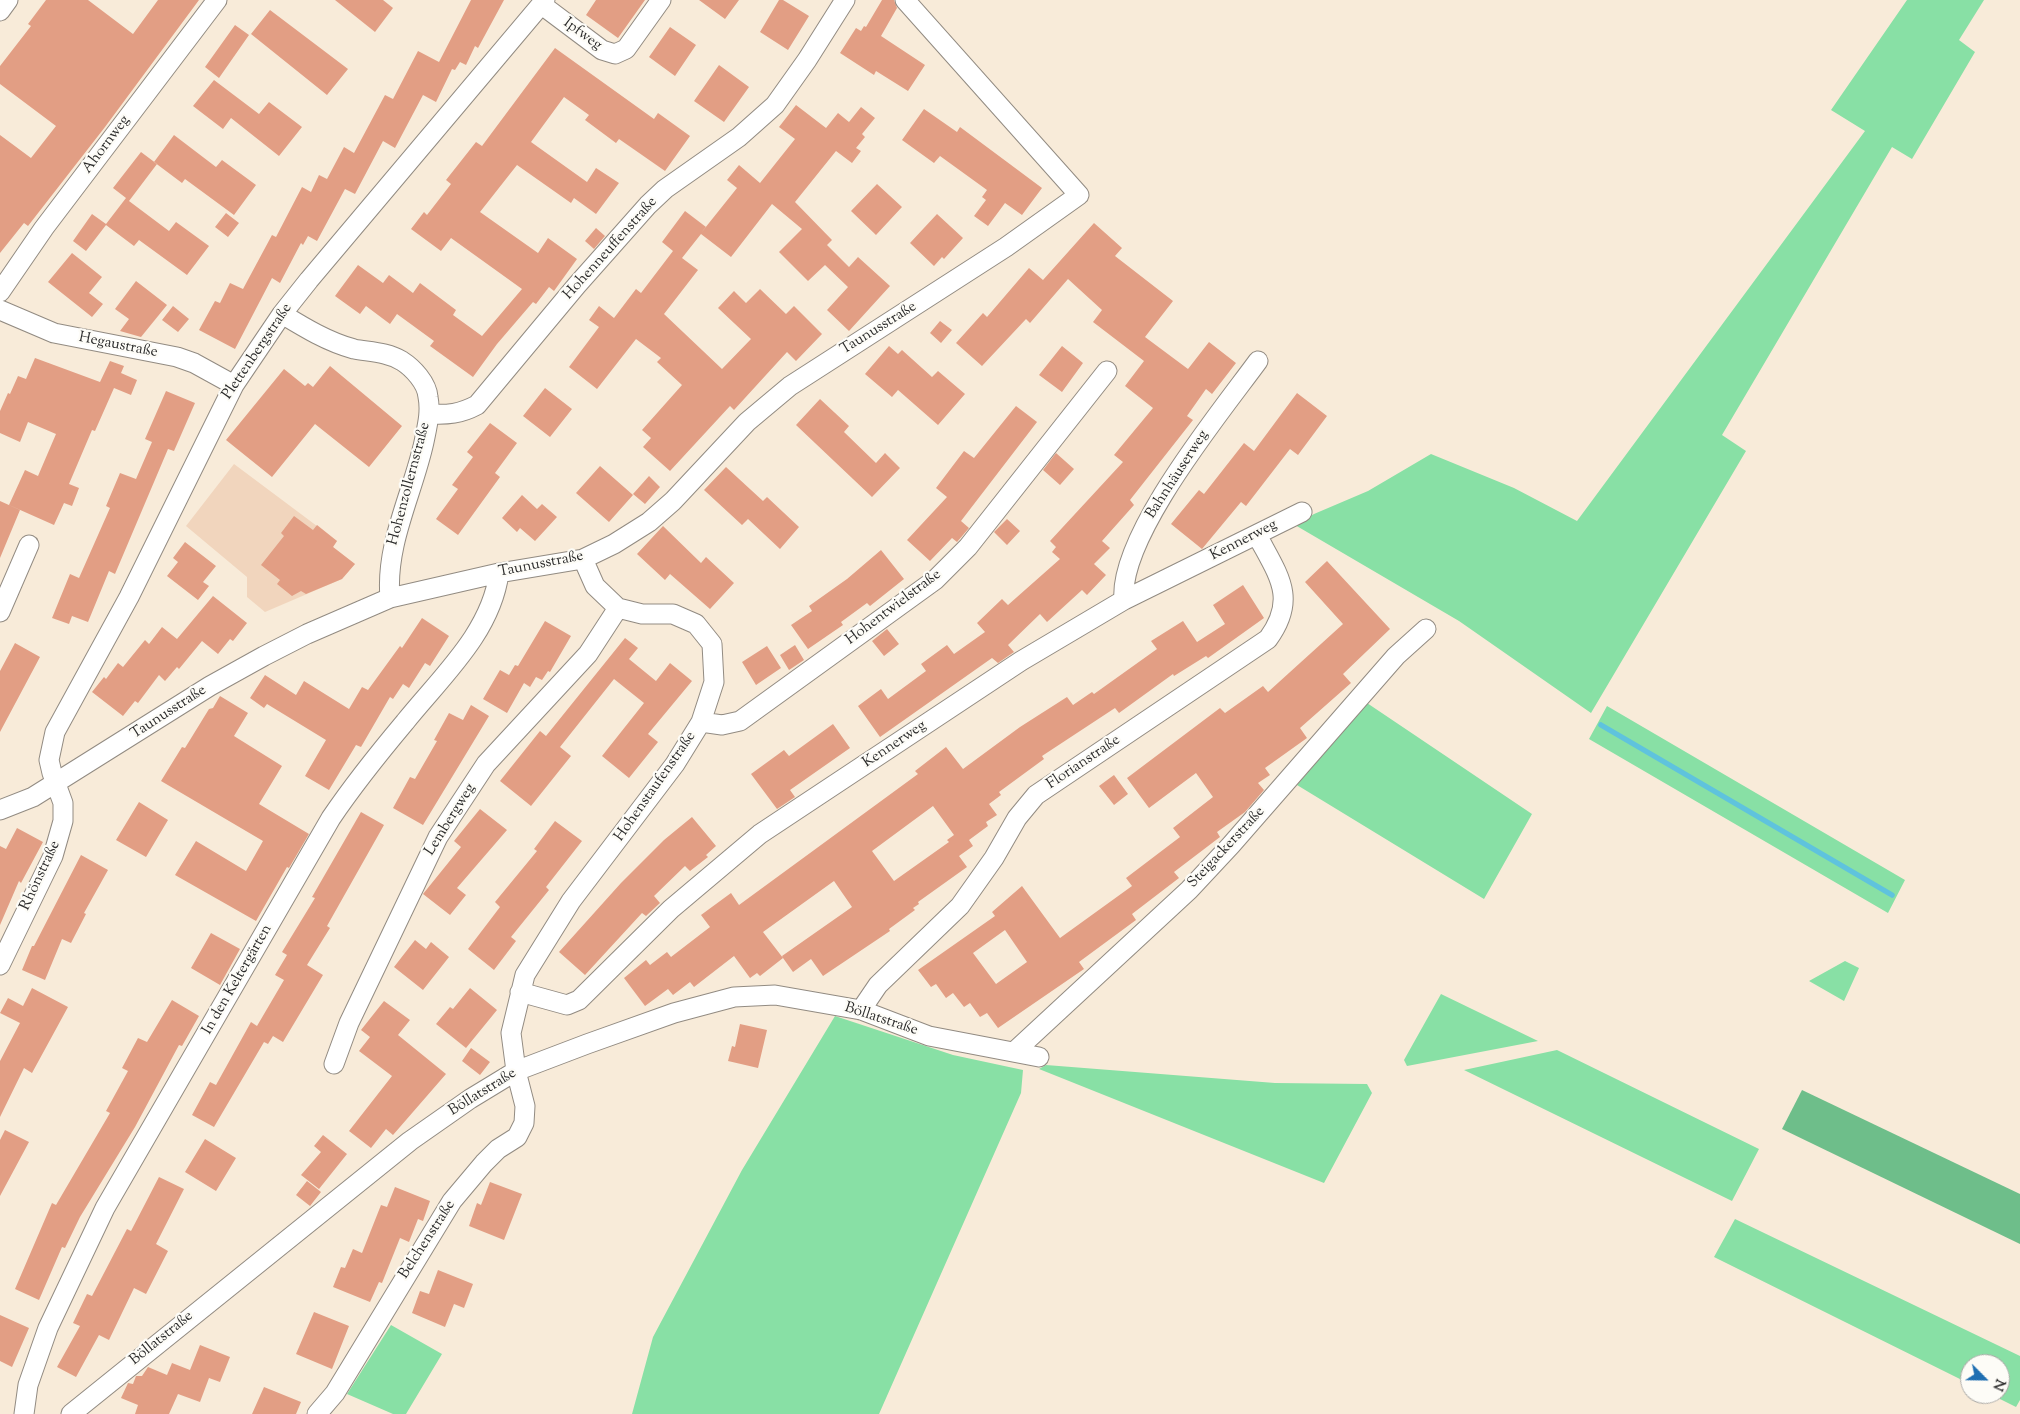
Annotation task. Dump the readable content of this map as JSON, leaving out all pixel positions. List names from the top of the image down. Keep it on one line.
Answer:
{"streets":{"street":["Ipfweg","Ahornweg","Hohenneuffenstraße","Taunusstraße","Hegaustraße","Plettenbergstraße","Bahnhäuserweg","Hohenzollernstraße","Kennerweg","Hohentwielstraße","Florianstraße","Hohenstaufenstraße","Lembergweg","Steigackerstraße","Rhönstraße","In den Keltergärten","Böllatstraße","Belchenstraße"]},"crossings":[["Ipfweg","Plettenbergstraße"],["Hohenneuffenstraße","Hohenzollernstraße"],["Taunusstraße","Plettenbergstraße"],["Taunusstraße","Hohenzollernstraße"],["Taunusstraße","Hohenstaufenstraße"],["Taunusstraße","Rhönstraße"],["Taunusstraße","In den Keltergärten"],["Hegaustraße","Plettenbergstraße"],["Plettenbergstraße","Hohenzollernstraße"],["Plettenbergstraße","Rhönstraße"],["Bahnhäuserweg","Kennerweg"],["Kennerweg","Florianstraße"],["Kennerweg","Hohenstaufenstraße"],["Hohentwielstraße","Hohenstaufenstraße"],["Florianstraße","Böllatstraße"],["Hohenstaufenstraße","Lembergweg"],["Hohenstaufenstraße","Böllatstraße"],["Hohenstaufenstraße","Belchenstraße"],["Steigackerstraße","Böllatstraße"],["Böllatstraße","Belchenstraße"]],"north":"bottom right"}
